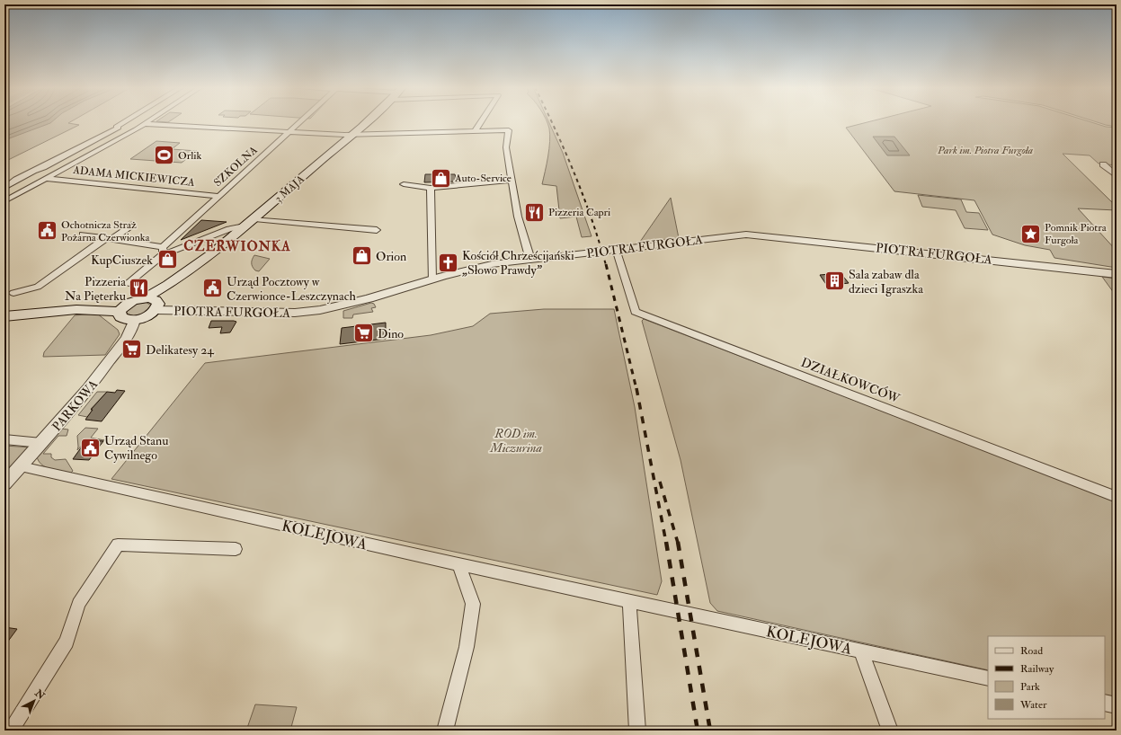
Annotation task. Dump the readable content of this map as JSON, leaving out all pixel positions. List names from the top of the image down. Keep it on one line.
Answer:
{"streets":{"main road":["3 MAJA"],"street":["SZKOLNA","ADAMA MICKIEWICZA","PIOTRA FURGOŁA","DZIAŁKOWCÓW","PARKOWA","KOLEJOWA"]},"crossings":[["SZKOLNA","ADAMA MICKIEWICZA"],["3 MAJA","PIOTRA FURGOŁA"],["PIOTRA FURGOŁA","DZIAŁKOWCÓW"],["PARKOWA","KOLEJOWA"]],"districts":["CZERWIONKA"],"parks":["Park im. Piotra Furgoła","ROD im. Miczurina"],"places":{"sports":["Orlik"],"shop":["Auto-Service","Orion","KupCiuszek"],"restaurant":["Pizzeria Capri","Pizzeria Na Pięterku"],"public building":["Ochotnicza Straż Pożarna Czerwionka","Urząd Pocztowy w Czerwionce-Leszczynach","Urząd Stanu Cywilnego"],"place":["Pomnik Piotra Furgoła"],"church":["Kościół Chrześcijański „Słowo Prawdy”"],"building":["Sala zabaw dla dzieci Igraszka"],"supermarket":["Dino","Delikatesy 24"]},"legend":["Road","Railway","Park","Water"],"north":"top right"}
